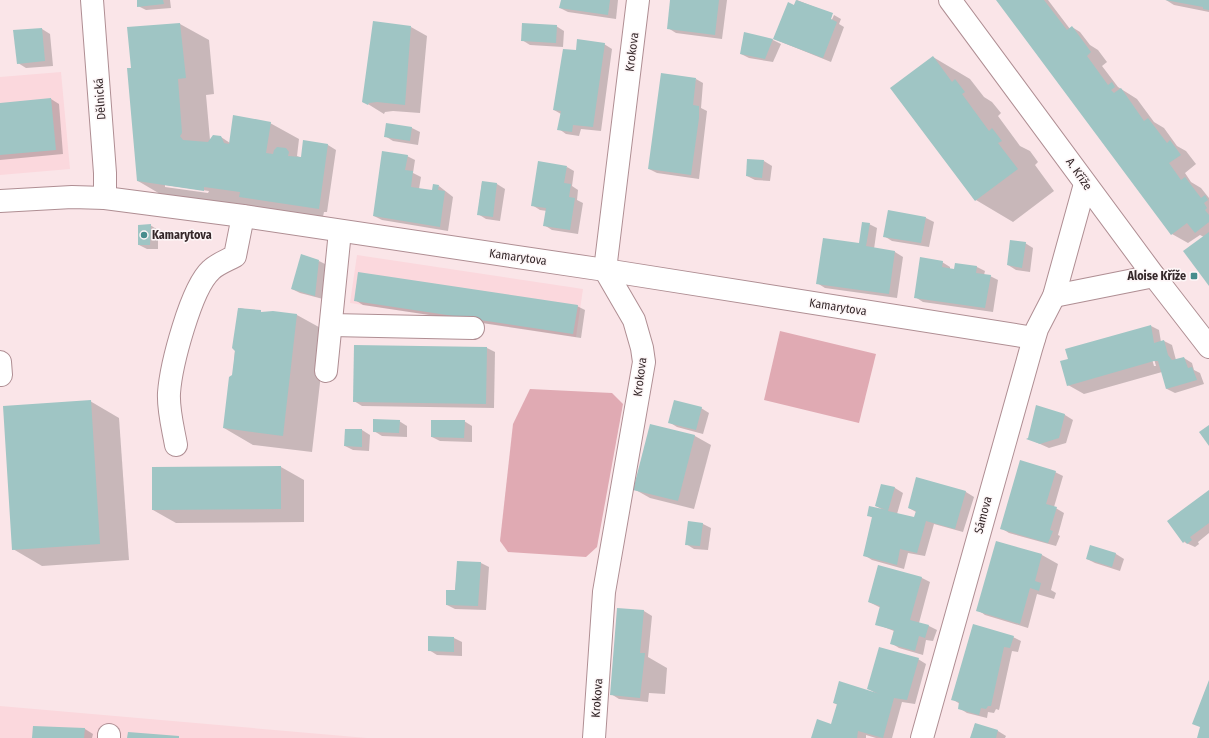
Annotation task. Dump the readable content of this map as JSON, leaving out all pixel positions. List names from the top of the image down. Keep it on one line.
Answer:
{"streets":{"street":["Krokova","Dělnická","A. Kříže","Kamarytova","Sámova"]},"crossings":[["Krokova","Kamarytova"],["Dělnická","Kamarytova"],["A. Kříže","Sámova"],["Kamarytova","Sámova"]],"places":{"other":["Kamarytova"],"transit":["Aloise Kříže"]}}
